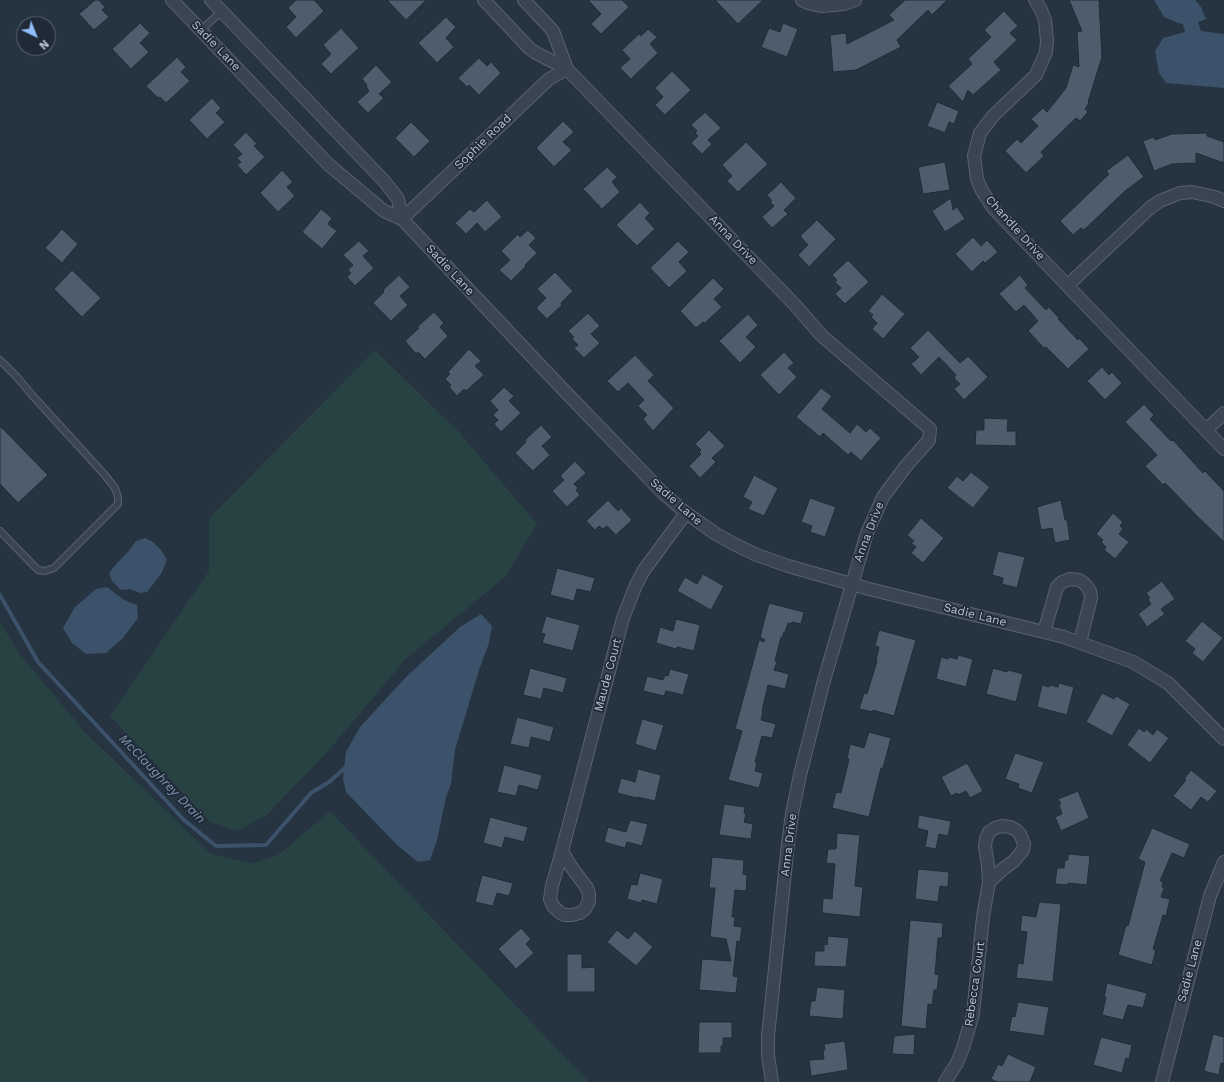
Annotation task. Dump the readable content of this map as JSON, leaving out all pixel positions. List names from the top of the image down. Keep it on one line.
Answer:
{"streets":{"street":["Sadie Lane","Sophie Road","Chandle Drive","Anna Drive","Maude Court","Rebecca Court"]},"crossings":[["Sadie Lane","Sophie Road"],["Sadie Lane","Anna Drive"],["Sadie Lane","Maude Court"],["Sophie Road","Anna Drive"]],"water":["McClaughrey Drain"],"north":"bottom right"}
